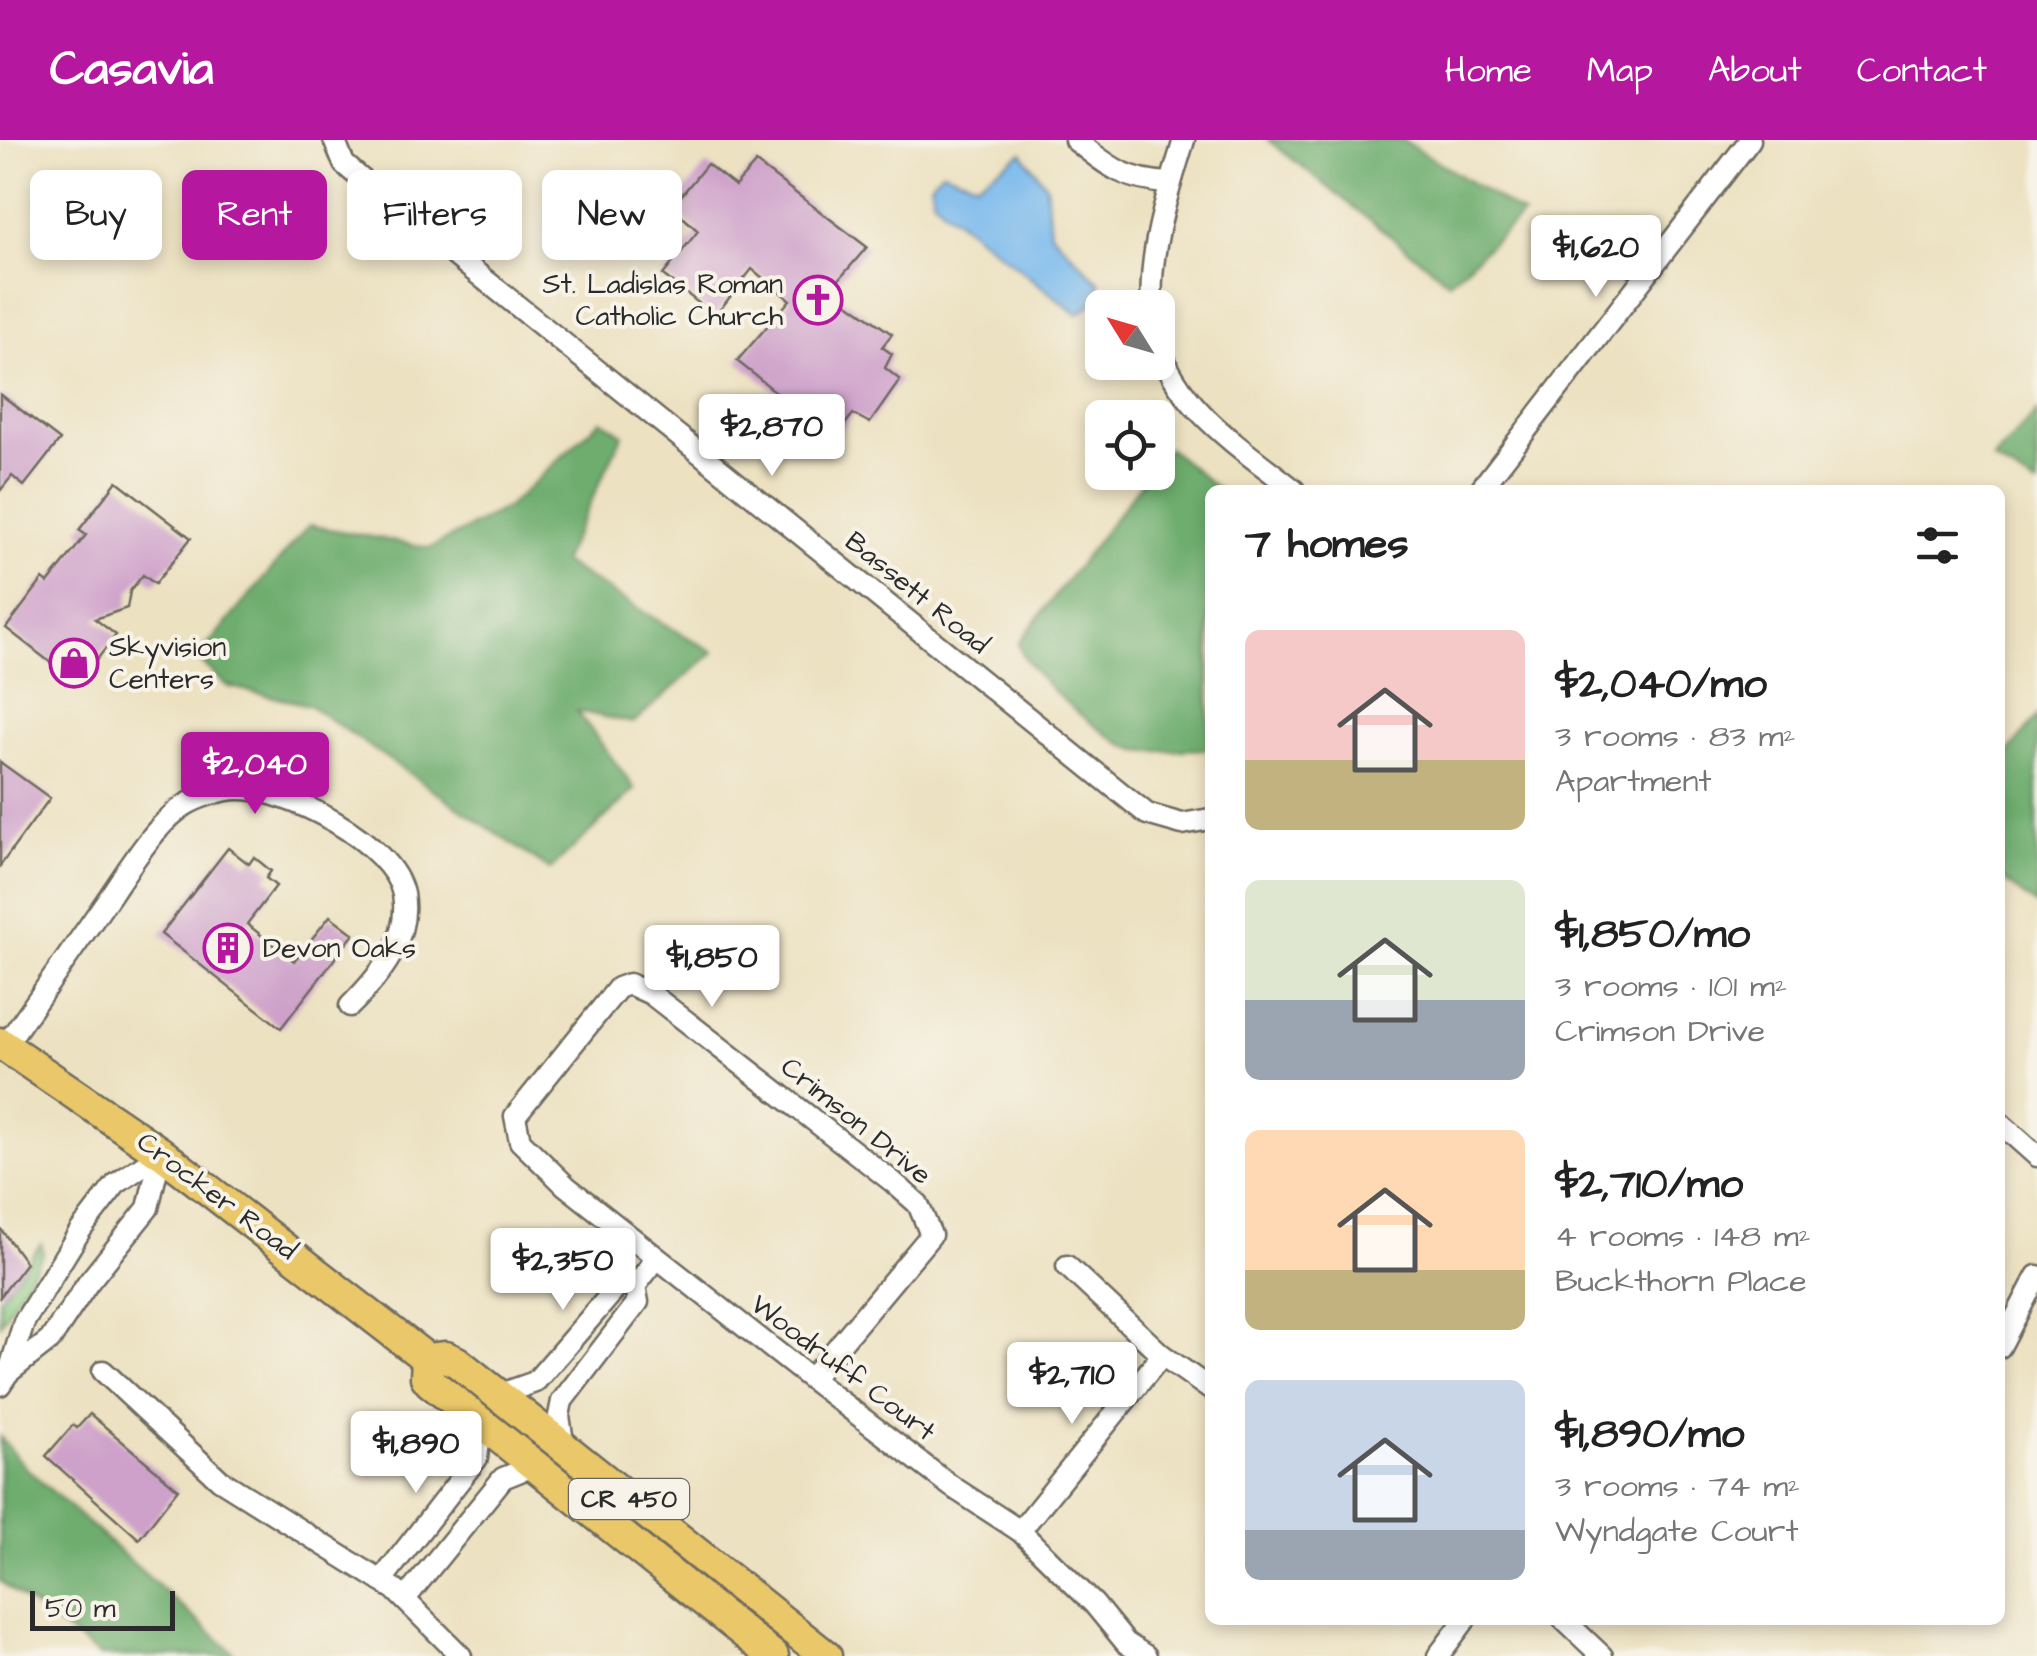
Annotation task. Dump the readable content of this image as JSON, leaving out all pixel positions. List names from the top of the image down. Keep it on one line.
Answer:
{"streets":{"main road":["Crocker Road","CR 450"],"street":["Bassett Road","Crimson Drive","Woodruff Court"]},"crossings":[["Crimson Drive","Woodruff Court"]],"places":{"church":["St. Ladislas Roman Catholic Church"],"shop":["Skyvision Centers"],"building":["Devon Oaks"]},"scale_bar":"50 m","north":"top left","page":{"header":"Casavia","nav":["Home","Map","About","Contact"],"chip":["Buy","Rent","Filters","New"],"price":["$1,620","$2,870","$2,040","$1,850","$2,350","$2,710","$1,890"],"heading":"7 homes","list":[{"name":"$2,040/mo","note":"3 rooms · 83 m² · Apartment"},{"name":"$1,850/mo","note":"3 rooms · 101 m² · Crimson Drive"},{"name":"$2,710/mo","note":"4 rooms · 148 m² · Buckthorn Place"},{"name":"$1,890/mo","note":"3 rooms · 74 m² · Wyndgate Court"}],"scale":"50 m"}}
